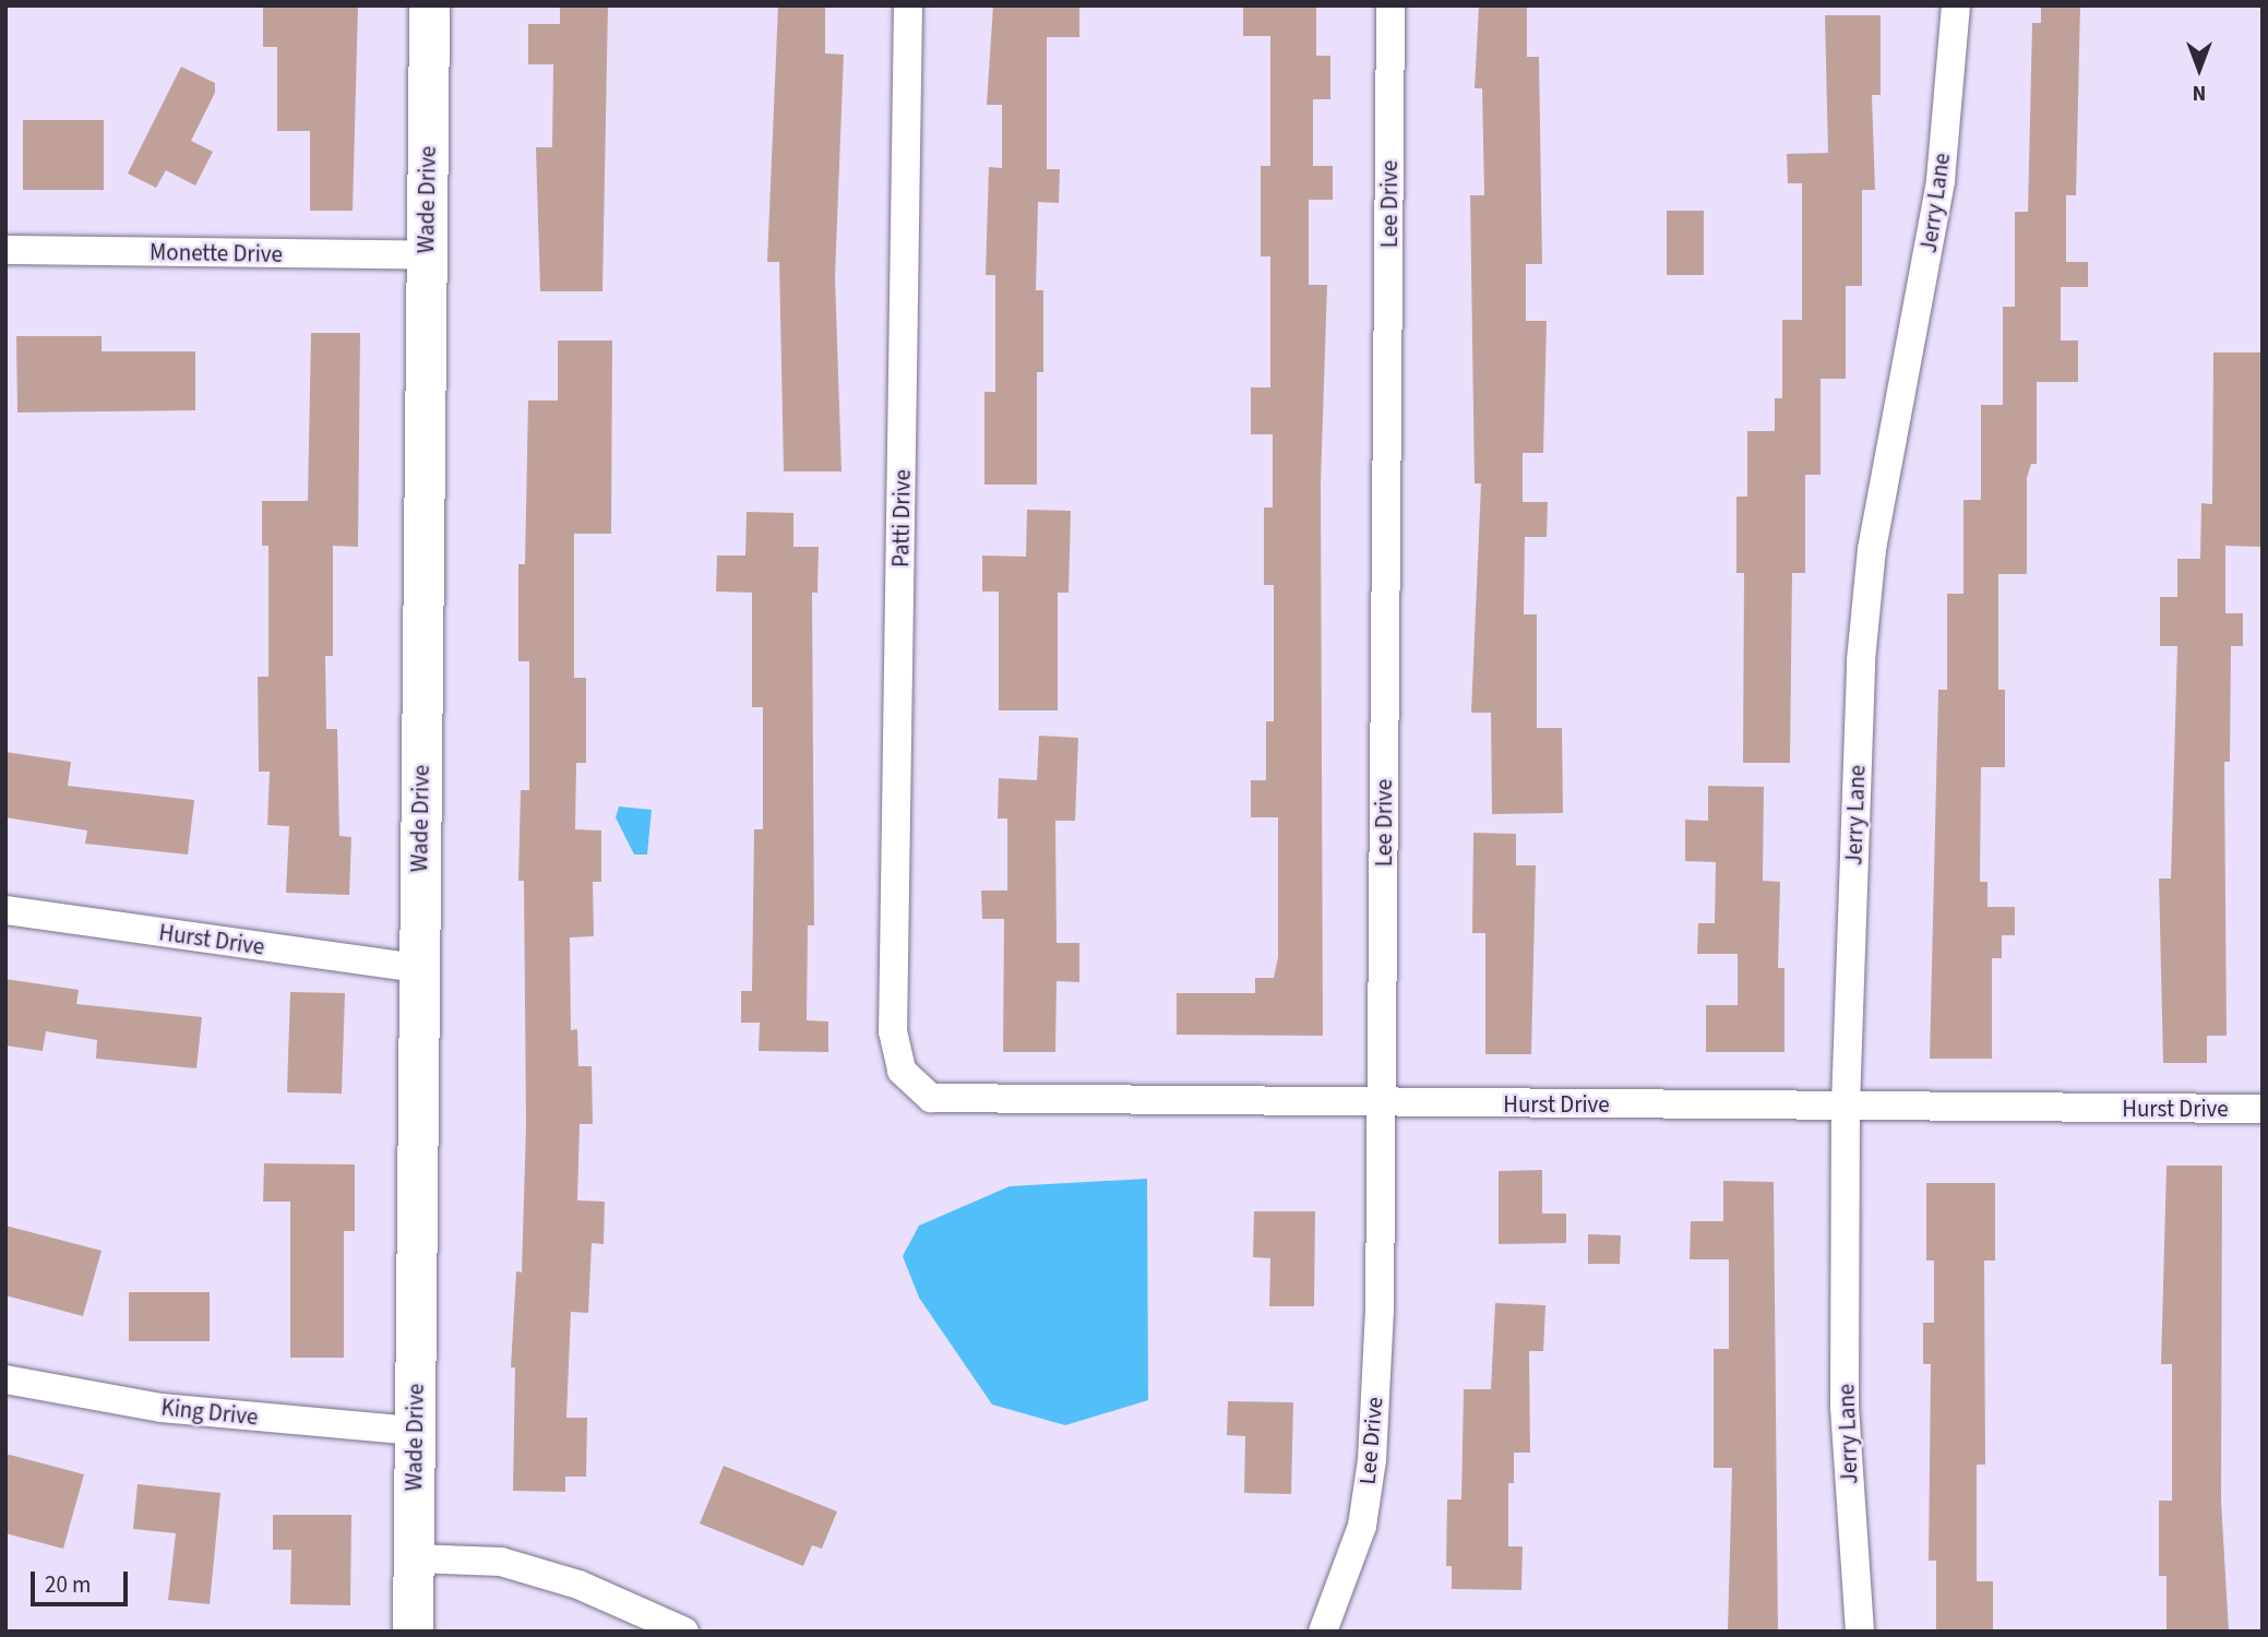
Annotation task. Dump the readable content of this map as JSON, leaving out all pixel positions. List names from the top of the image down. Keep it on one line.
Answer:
{"streets":{"street":["Wade Drive","Jerry Lane","Lee Drive","Monette Drive","Patti Drive","Hurst Drive","King Drive"]},"crossings":[["Wade Drive","Monette Drive"],["Wade Drive","Hurst Drive"],["Wade Drive","King Drive"],["Jerry Lane","Hurst Drive"],["Lee Drive","Hurst Drive"],["Patti Drive","Hurst Drive"]],"scale_bar":"20 m","north":"bottom"}
